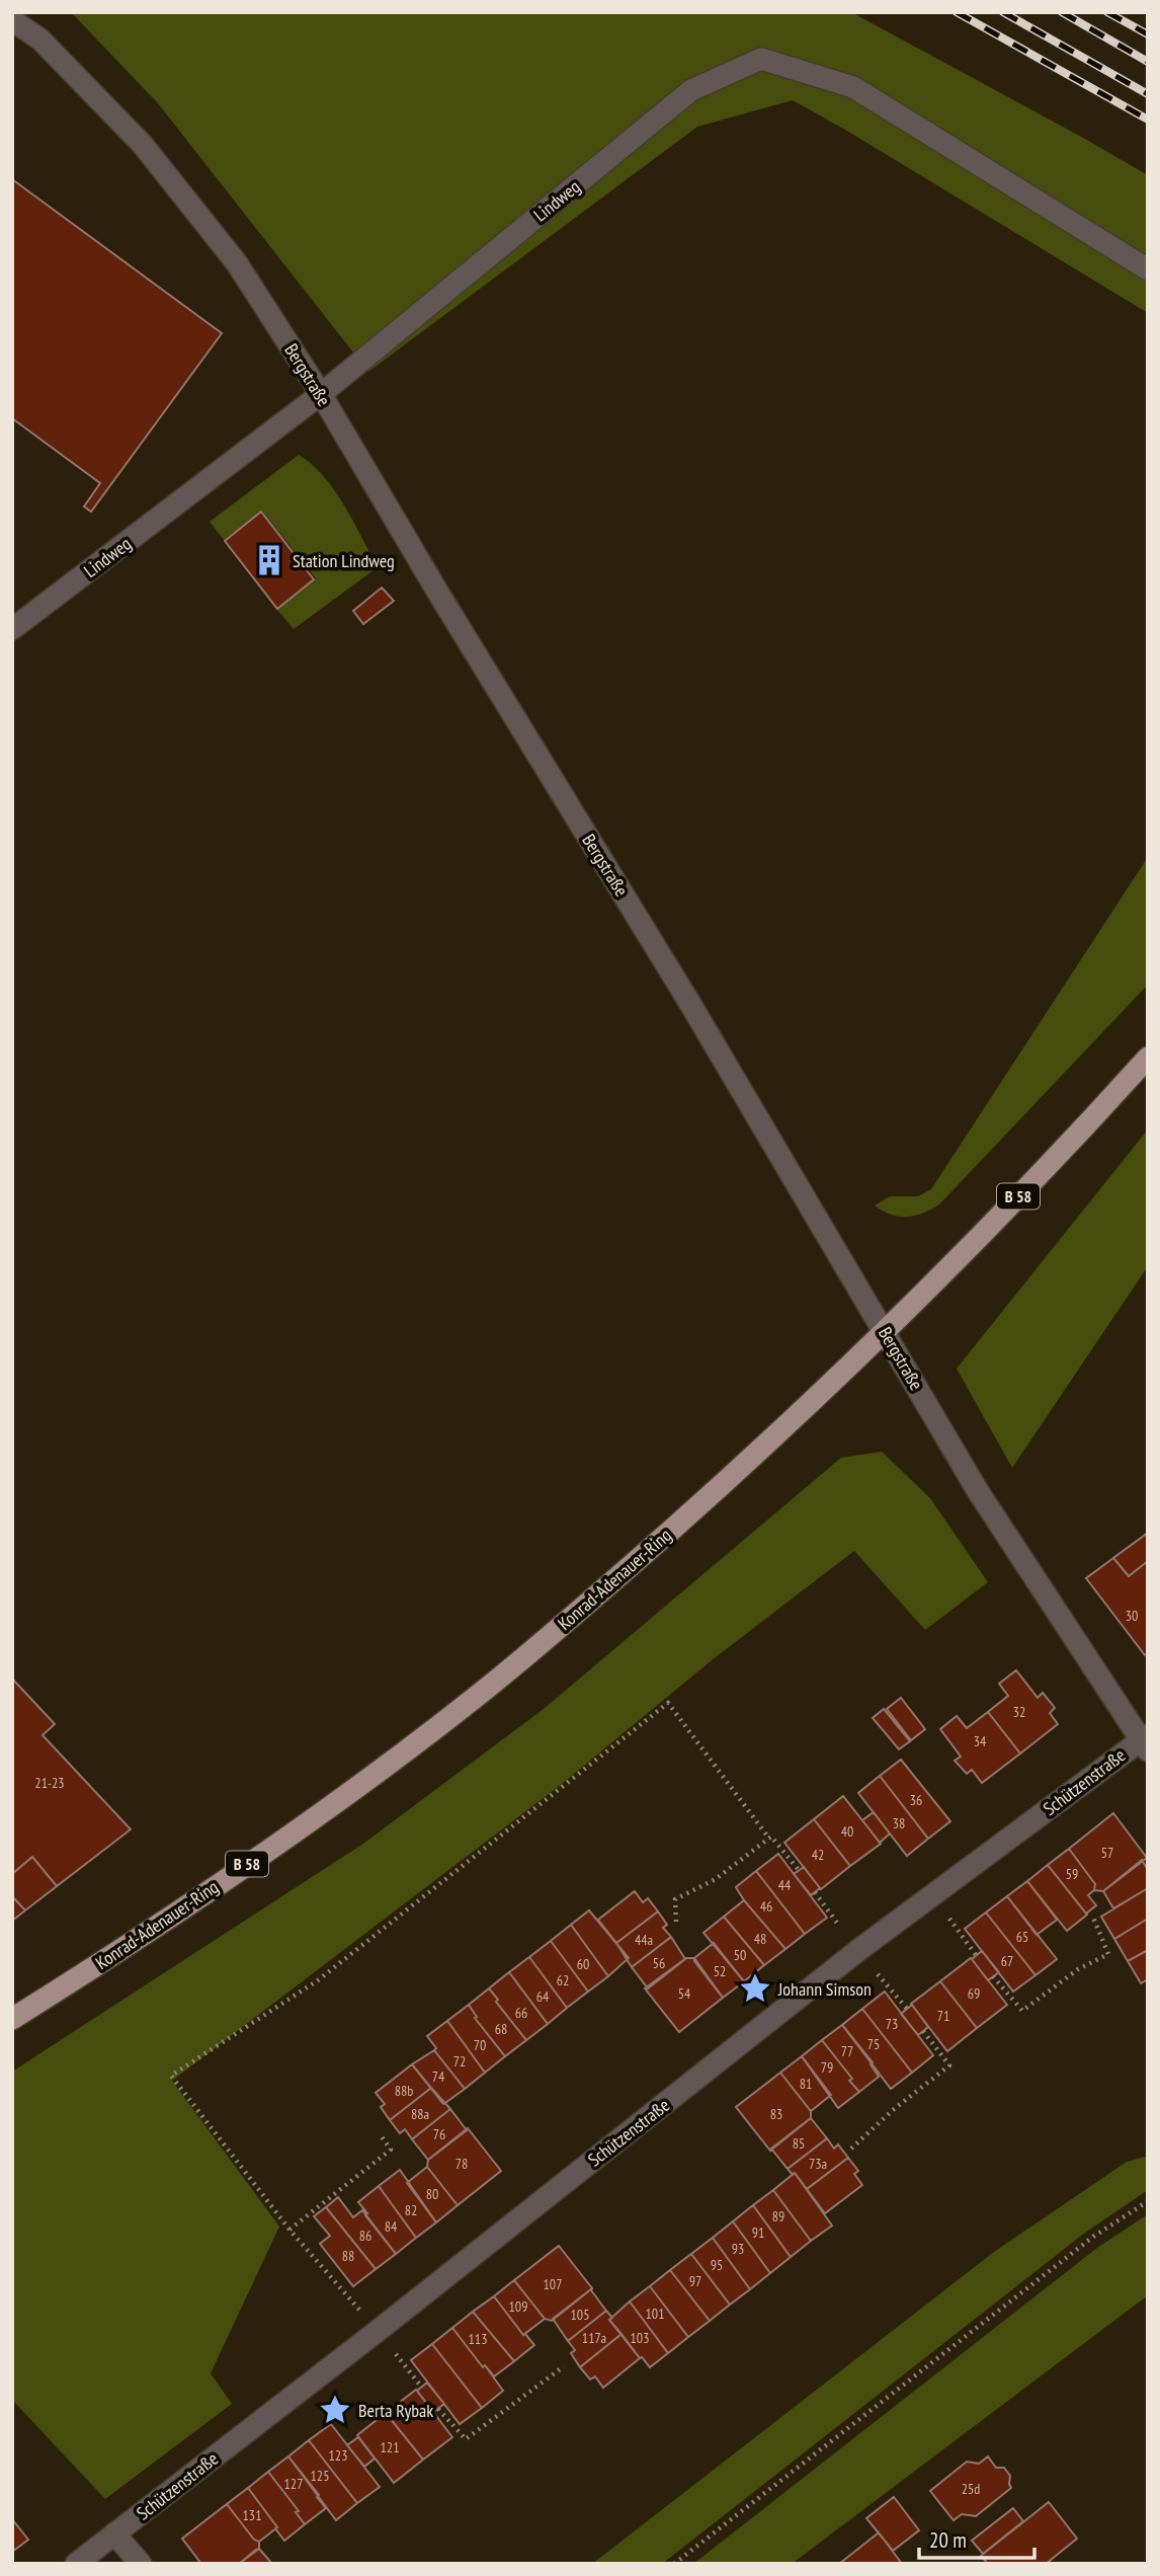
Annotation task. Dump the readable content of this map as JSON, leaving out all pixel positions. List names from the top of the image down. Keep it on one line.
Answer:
{"streets":{"main road":["B 58","Konrad-Adenauer-Ring"],"street":["Lindweg","Bergstraße","Schützenstraße"]},"crossings":[["Lindweg","Bergstraße"],["Bergstraße","Konrad-Adenauer-Ring"],["Bergstraße","Schützenstraße"]],"places":{"building":["Station Lindweg"],"place":["Johann Simson","Berta Rybak"]},"house_numbers":["30","32","34","21-23","36","38","40","57","42","59","44","46","65","48","44a","50","67","56","60","52","62","54","69","64","66","71","73","68","75","70","77","72","79","74","81","88b","88a","83","76","85","78","73a","80","82","89","84","91","86","93","88","95","97","107","109","101","105","117a","103","113","121","123","125","127","25d","131"],"scale_bar":"20 m"}
